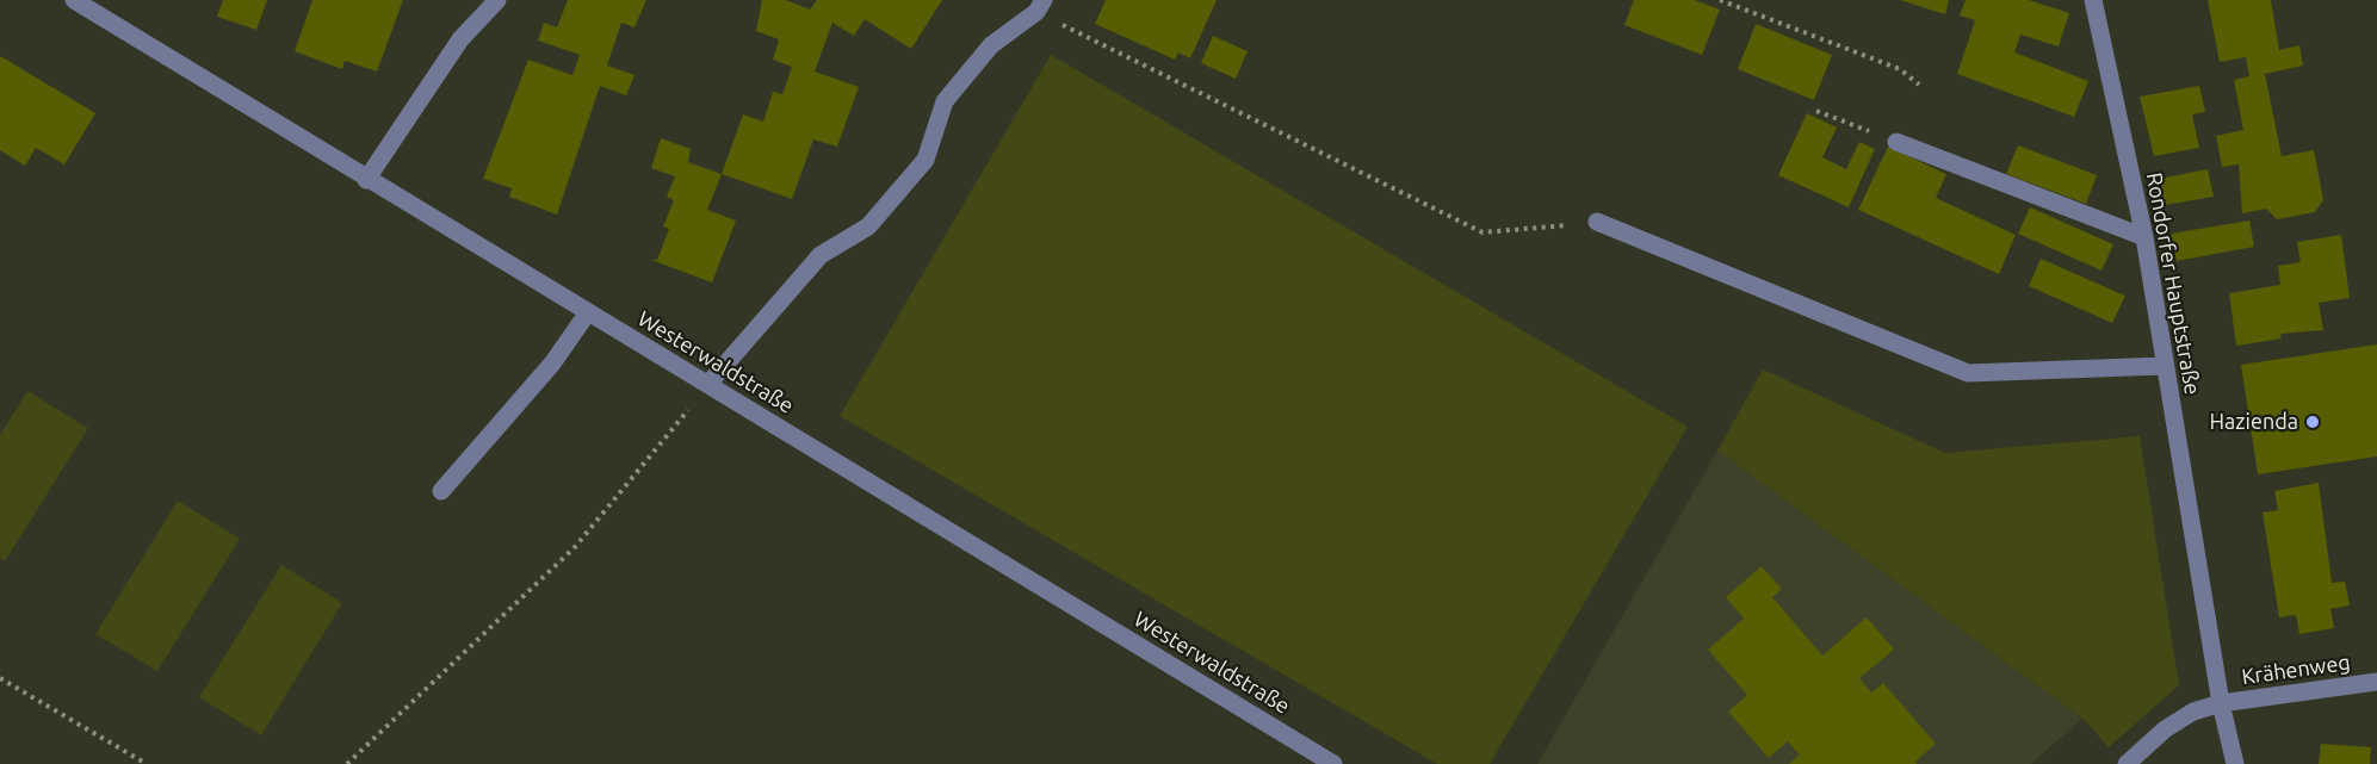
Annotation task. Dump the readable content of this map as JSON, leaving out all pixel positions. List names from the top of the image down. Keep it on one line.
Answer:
{"streets":{"street":["Rondorfer Hauptstraße","Westerwaldstraße","Krähenweg"]},"crossings":[["Rondorfer Hauptstraße","Krähenweg"]],"places":["Hazienda"]}
